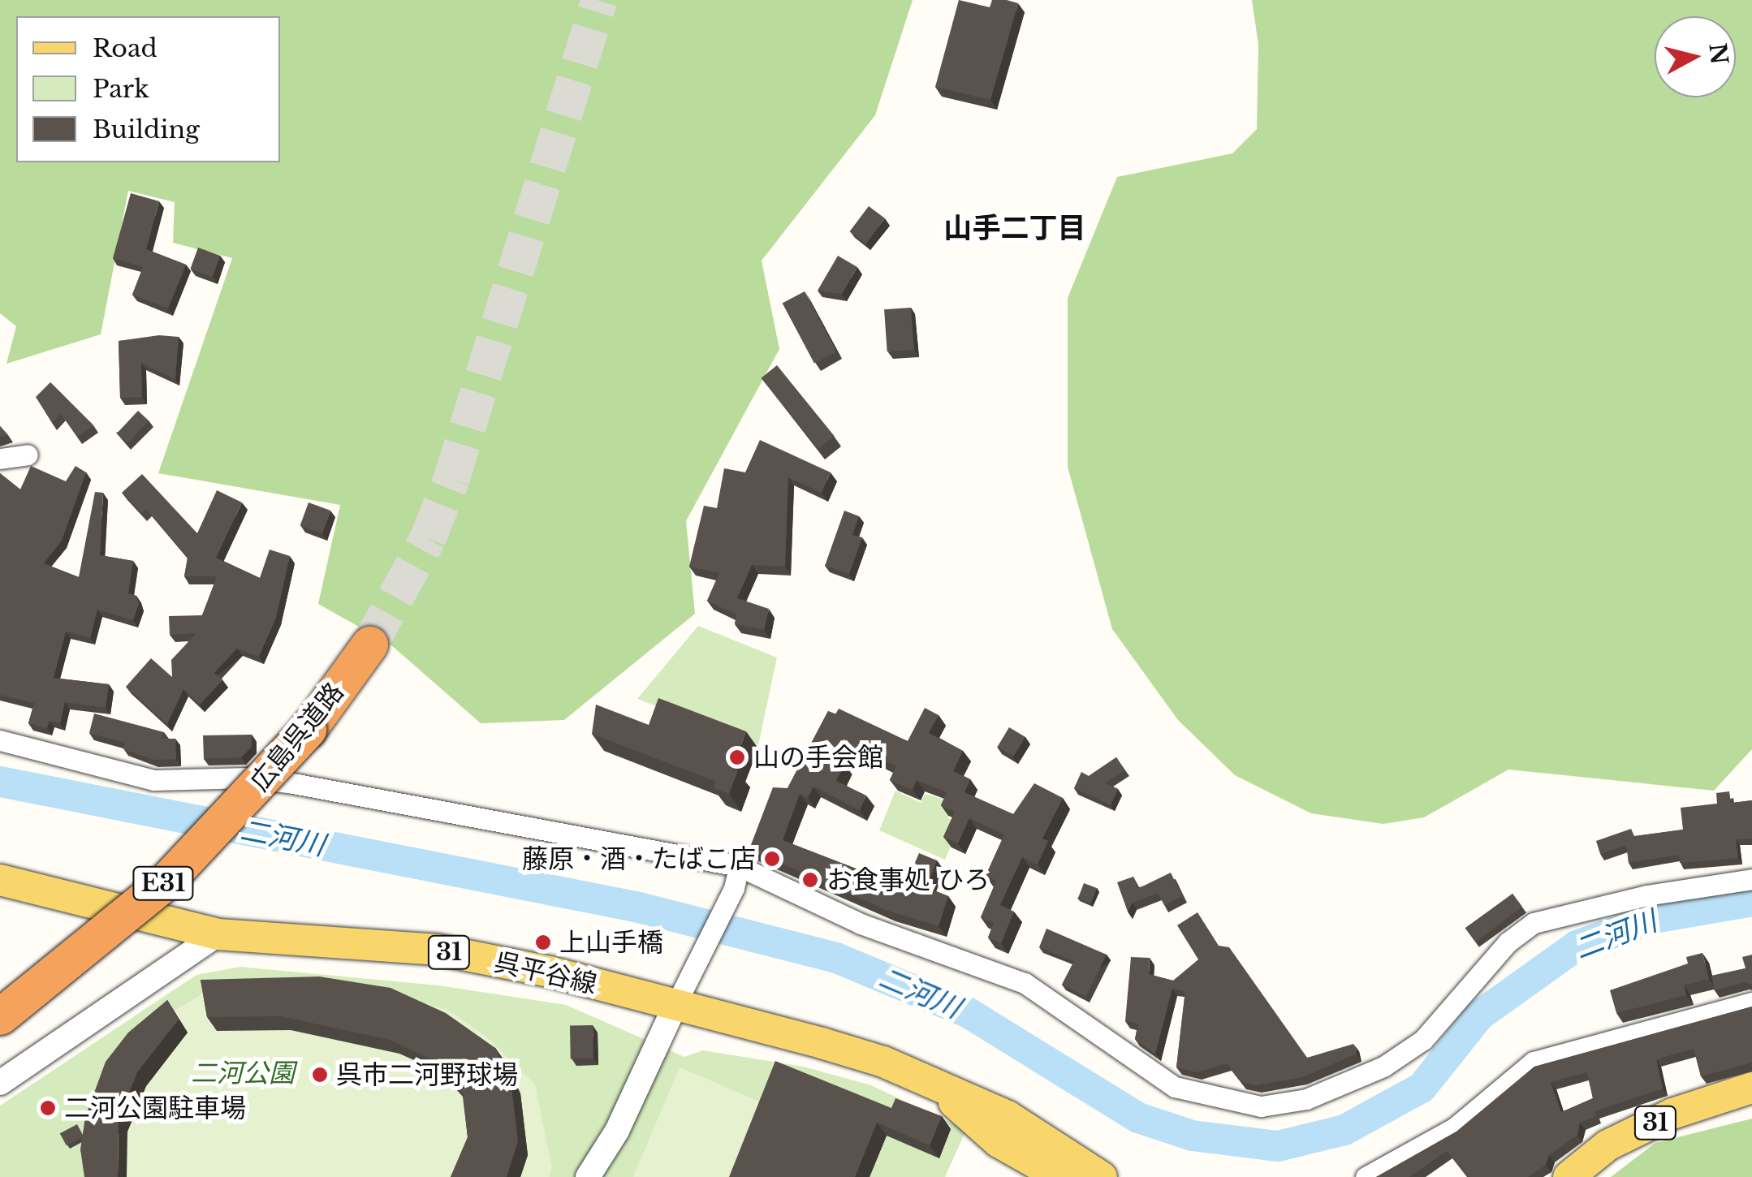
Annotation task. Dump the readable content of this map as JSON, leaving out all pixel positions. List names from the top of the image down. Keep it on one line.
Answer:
{"streets":{"highway":["広島呉道路","E31"],"main road":["31","呉平谷線"]},"districts":["山手二丁目"],"water":["二河川"],"parks":["二河公園"],"places":["山の手会館","藤原・酒・たばこ店","お食事処 ひろ","上山手橋","呉市二河野球場","二河公園駐車場"],"legend":["Road","Park","Building"],"north":"right"}
